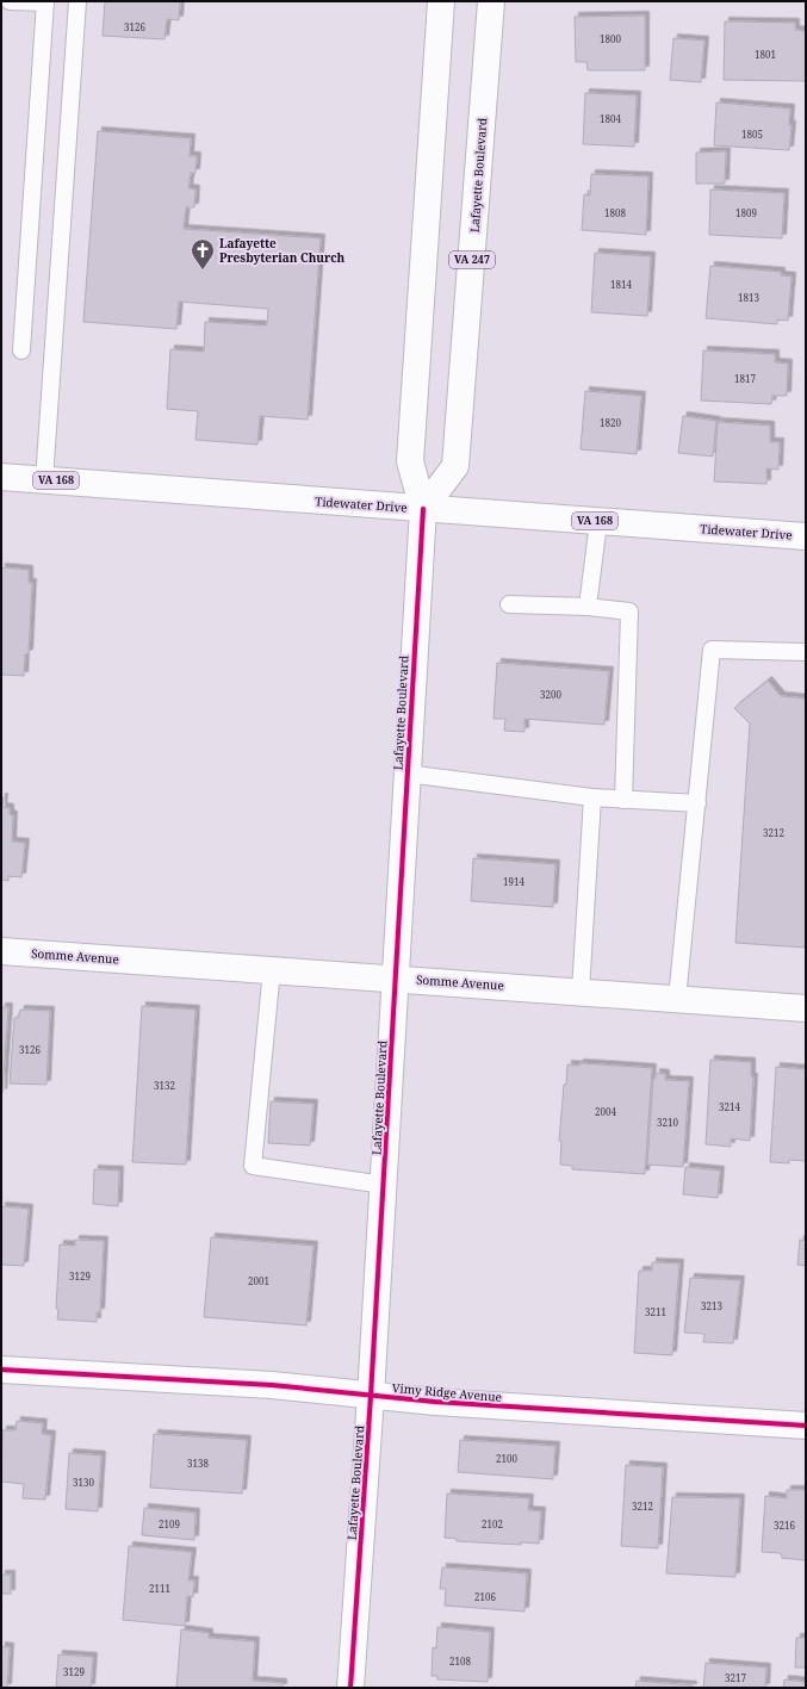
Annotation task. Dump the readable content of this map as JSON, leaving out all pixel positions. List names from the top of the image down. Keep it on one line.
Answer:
{"streets":{"main road":["Lafayette Boulevard","VA 247","VA 168","Tidewater Drive","Somme Avenue","Vimy Ridge Avenue"]},"crossings":[["Lafayette Boulevard","Tidewater Drive"],["Lafayette Boulevard","Somme Avenue"],["Lafayette Boulevard","Vimy Ridge Avenue"]],"places":{"church":["Lafayette Presbyterian Church"]},"house_numbers":["3126","1800","1801","1804","1805","1808","1809","1814","1813","1817","1820","3200","3212","1914","3126","3132","3214","2004","3210","3129","2001","3213","3211","2100","3138","3130","3212","2109","2102","3216","2111","2106","2108","3129","3217"]}
